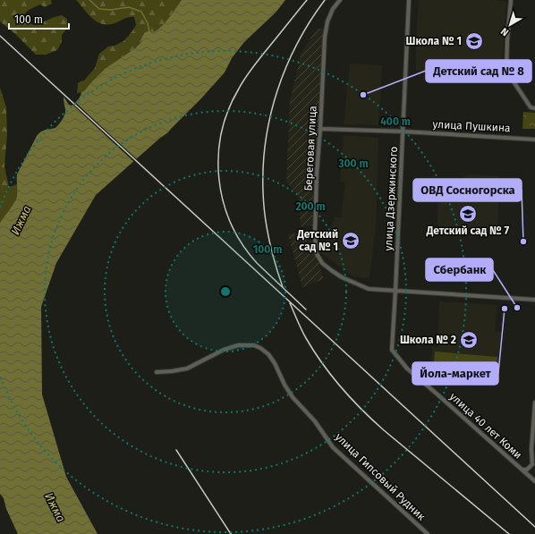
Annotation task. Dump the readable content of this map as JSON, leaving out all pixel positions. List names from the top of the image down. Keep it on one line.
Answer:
{"streets":{"street":["улица Пушкина","Береговая улица","улица Дзержинского","улица 40 лет Коми","улица Гипсовый Рудник"]},"crossings":[["улица Пушкина","Береговая улица"],["улица Пушкина","улица Дзержинского"],["Береговая улица","улица Дзержинского"],["Береговая улица","улица 40 лет Коми"],["улица Дзержинского","улица 40 лет Коми"]],"water":["Ижма"],"places":{"school or university":["Школа № 1","Детский сад № 7","Детский сад № 1","Школа № 2"],"other":["Детский сад № 8","ОВД Сосногорска","Сбербанк","Йола-маркет"]},"scale_bar":"100 m","north":"bottom left","rings":["400 m","300 m","200 m","100 m"]}
